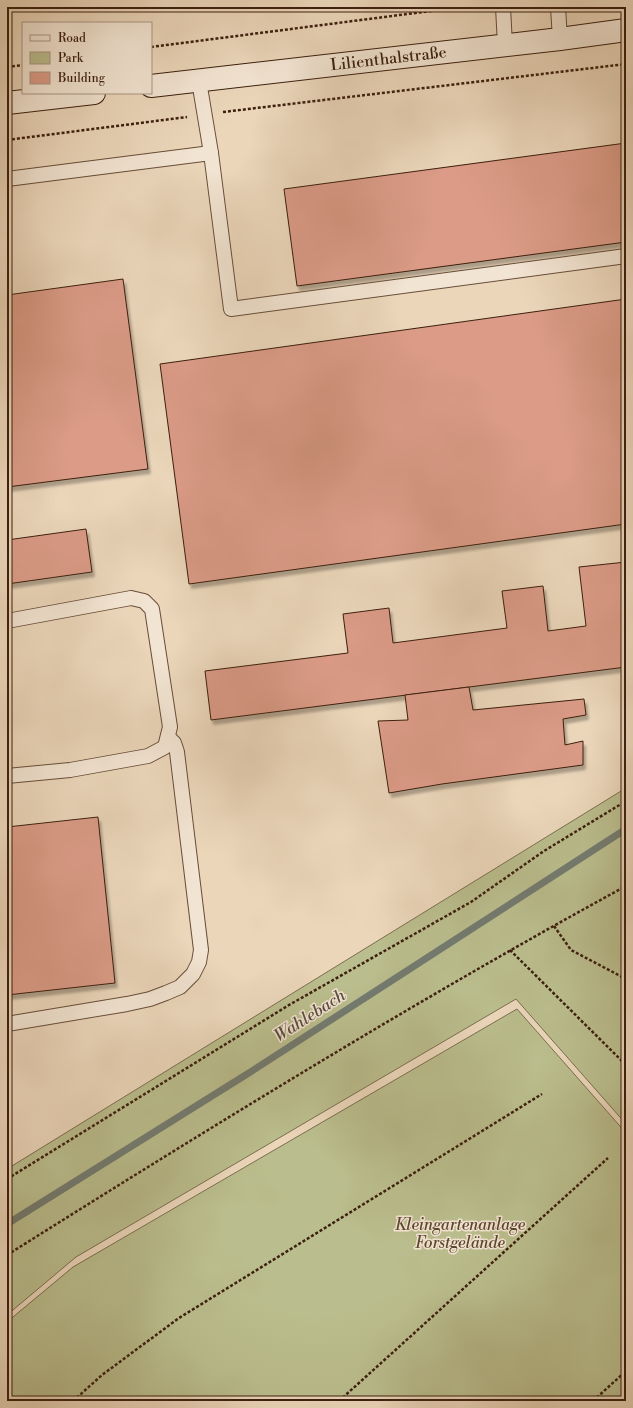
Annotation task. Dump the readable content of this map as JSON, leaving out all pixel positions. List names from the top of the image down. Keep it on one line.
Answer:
{"streets":{"main road":["Lilienthalstraße"]},"water":["Wahlebach"],"parks":["Kleingartenanlage Forstgelände"],"legend":["Road","Park","Building"]}
